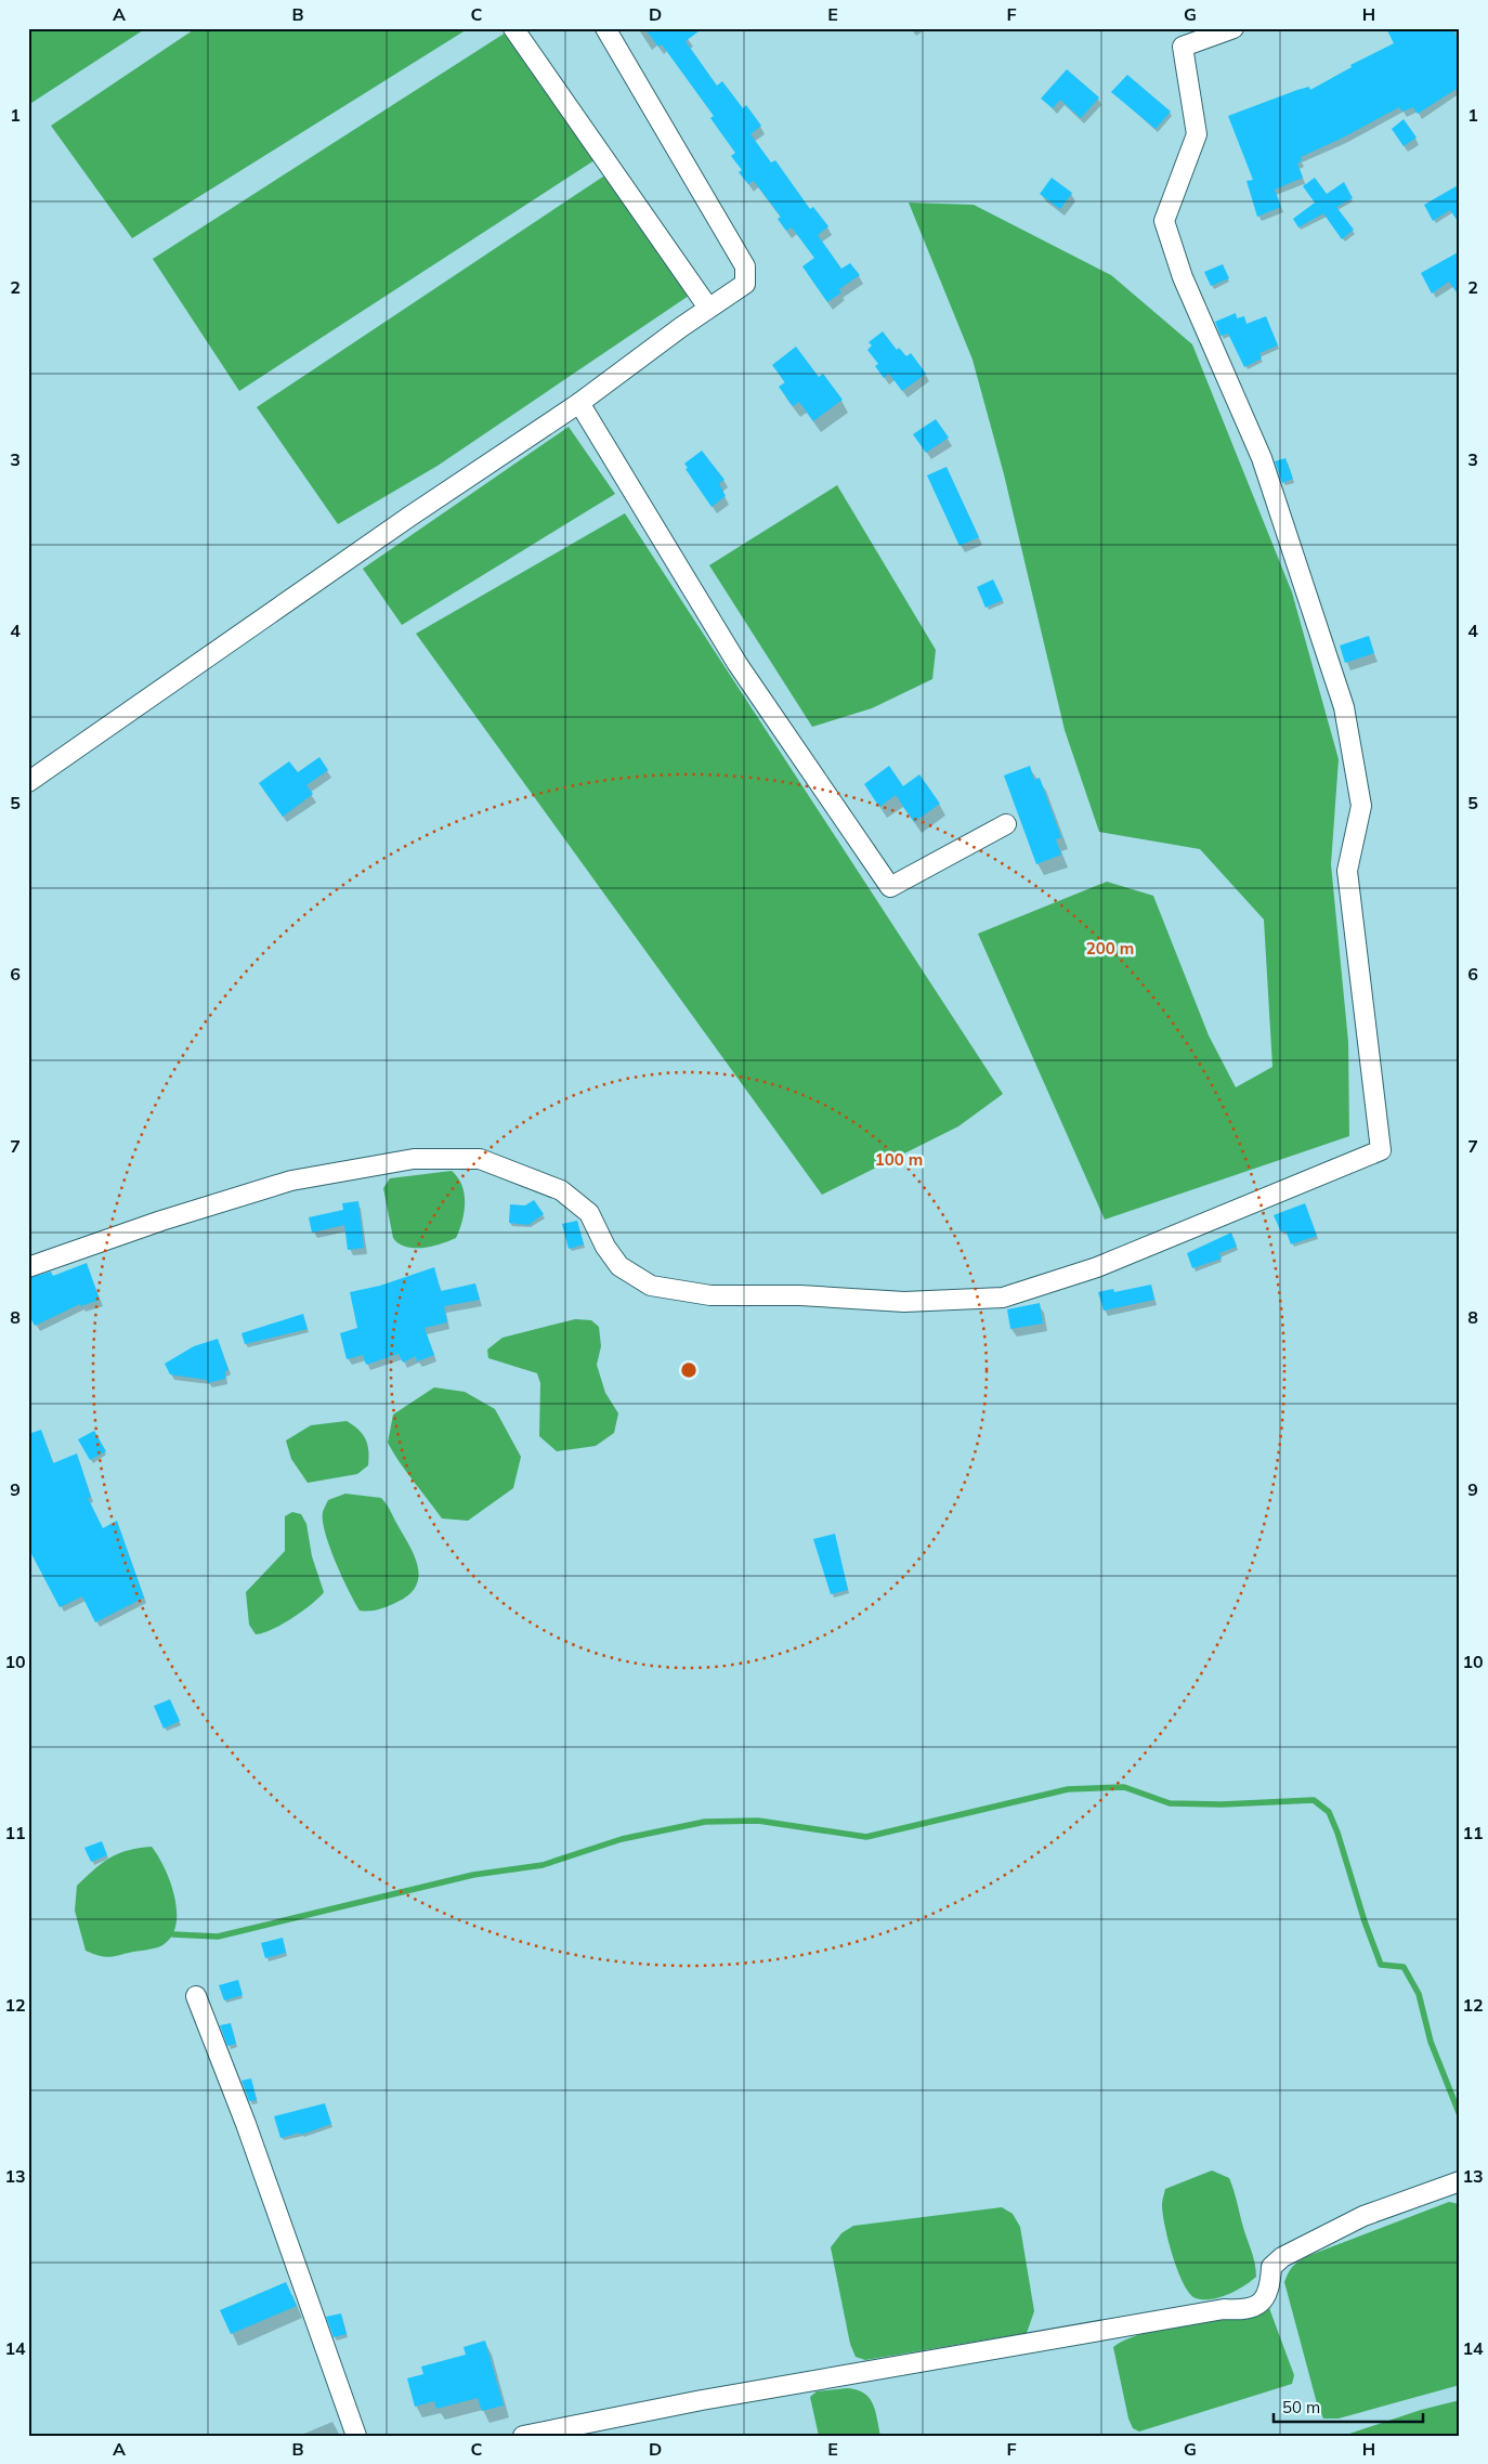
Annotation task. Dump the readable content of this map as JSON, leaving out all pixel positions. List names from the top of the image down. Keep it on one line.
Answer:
{"scale_bar":"50 m","grid":{"columns":["A","B","C","D","E","F","G","H"],"rows":["1","2","3","4","5","6","7","8","9","10","11","12","13","14"]},"rings":["200 m","100 m"]}
